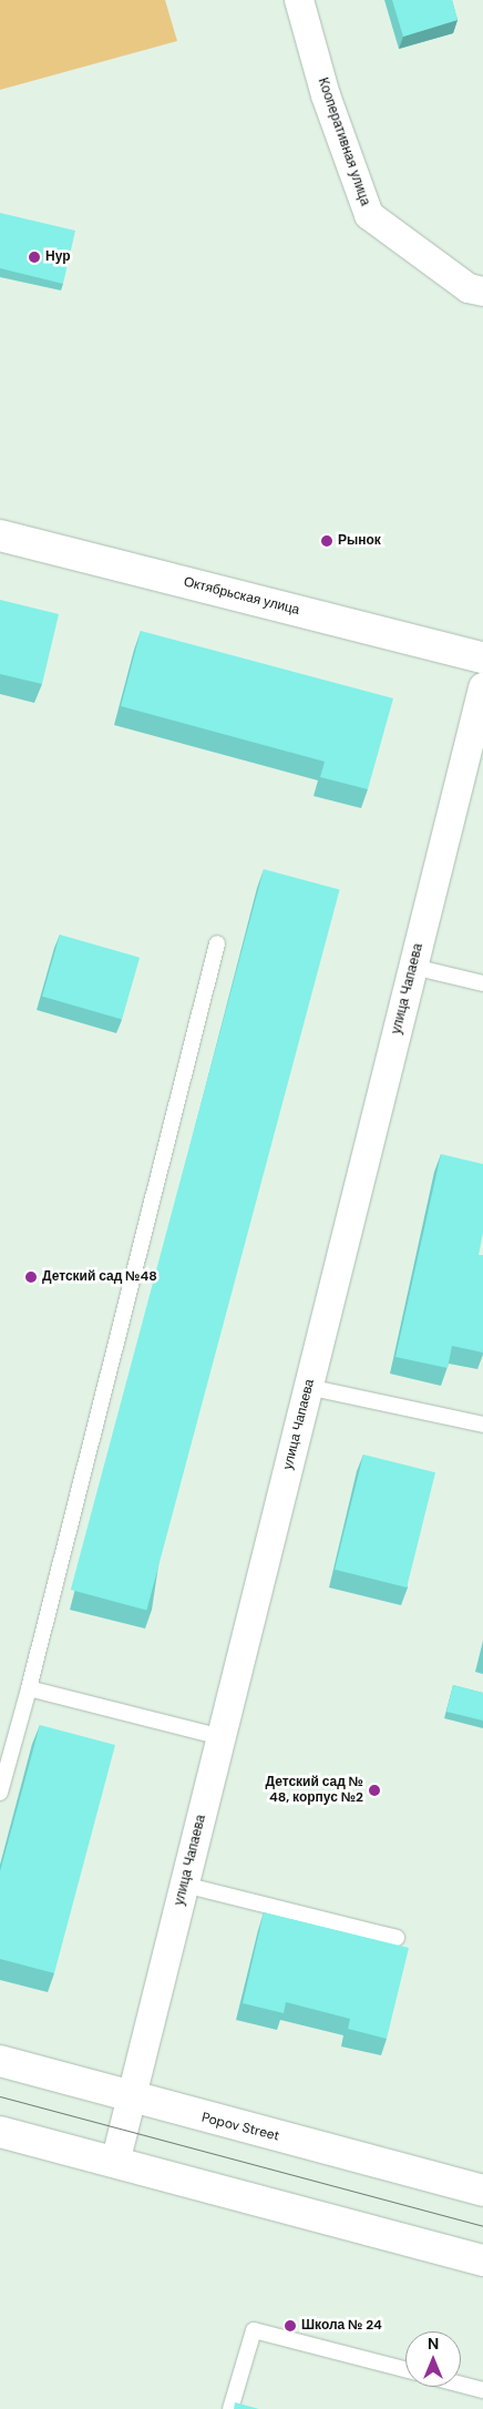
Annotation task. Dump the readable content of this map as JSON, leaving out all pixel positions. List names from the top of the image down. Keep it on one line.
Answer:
{"streets":{"street":["Кооперативная улица","Октябрьская улица","улица Чапаева","Popov Street"]},"crossings":[["улица Чапаева","Popov Street"]],"places":["Нур","Рынок","Детский сад №48","Детский сад № 48, корпус №2","Школа № 24"],"north":"top"}
